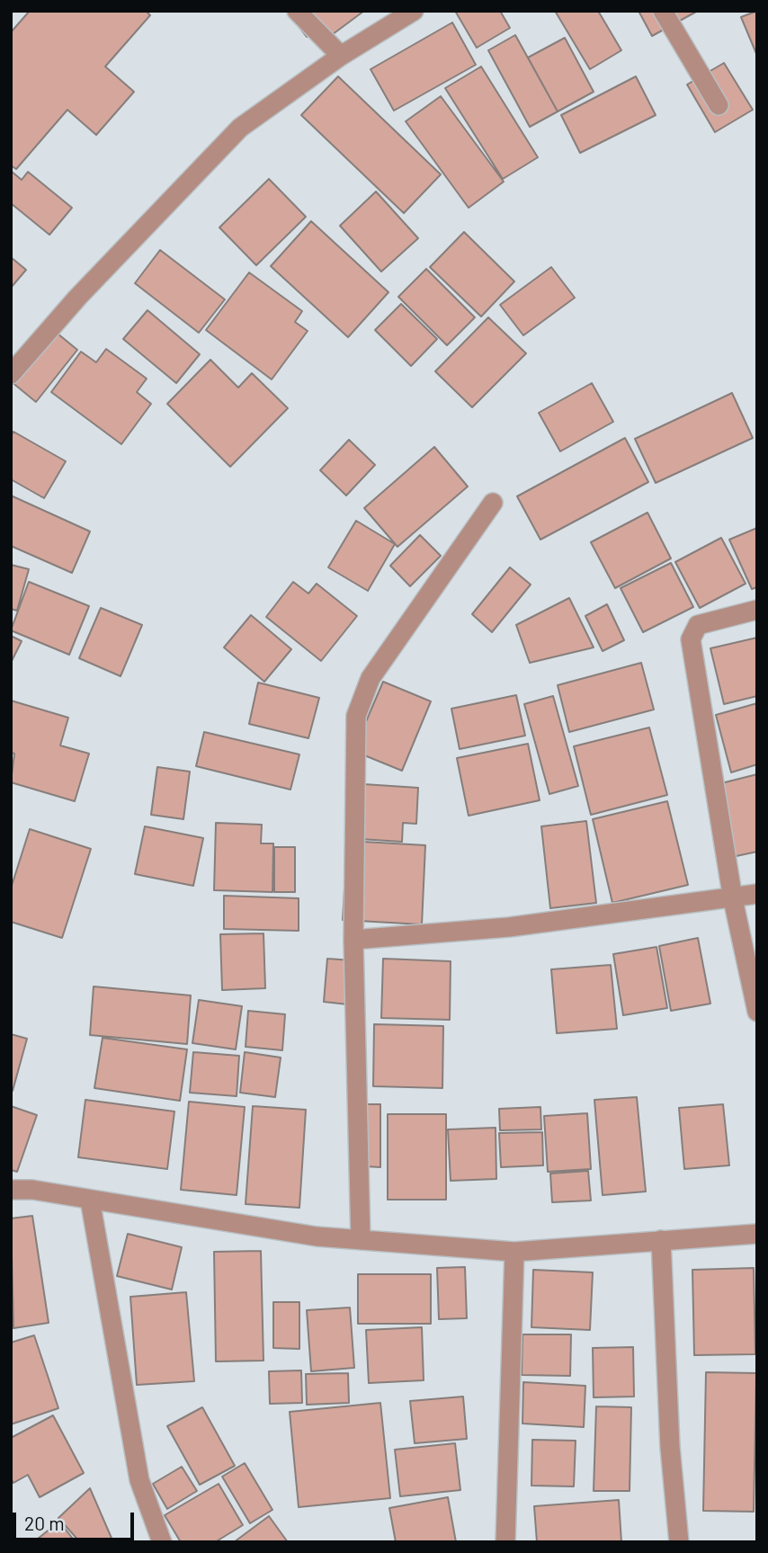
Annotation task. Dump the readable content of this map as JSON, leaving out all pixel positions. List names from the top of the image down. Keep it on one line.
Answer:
{"scale_bar":"20 m"}
